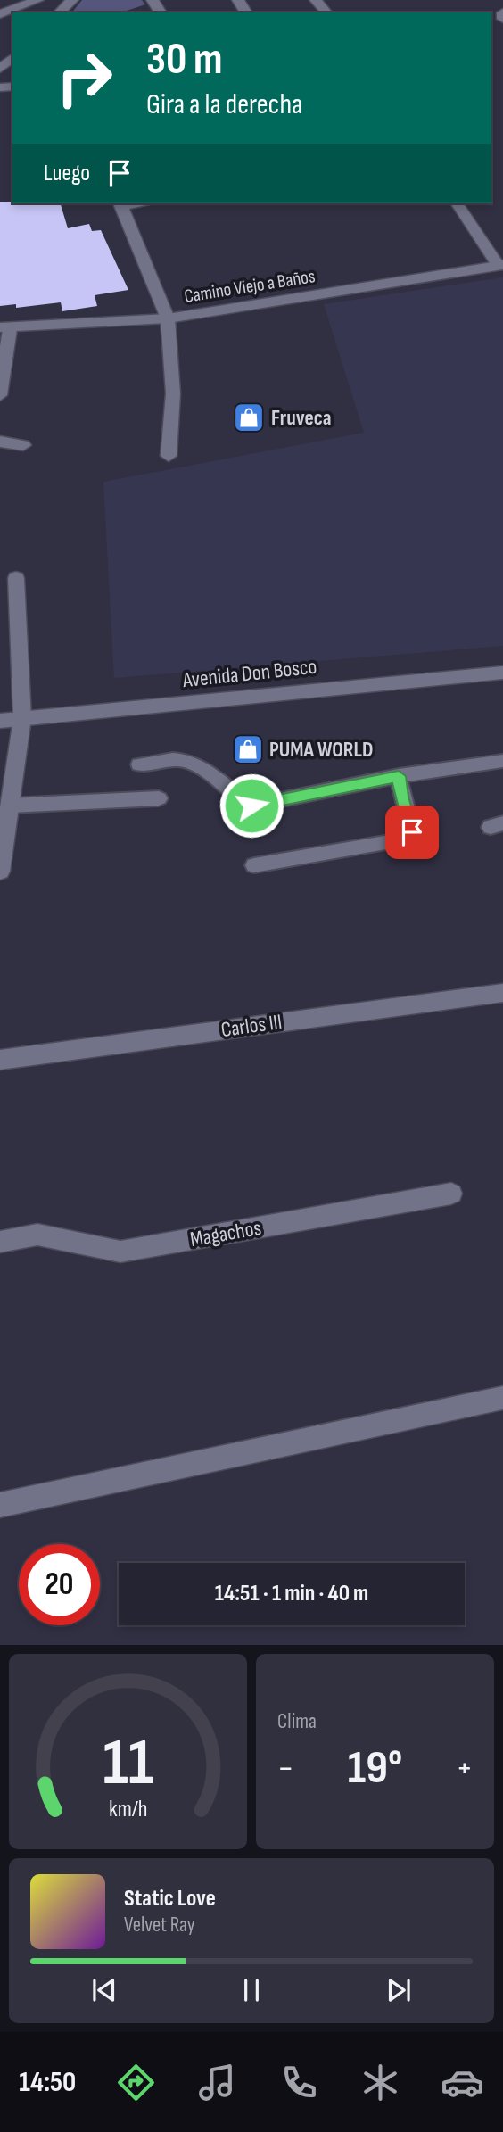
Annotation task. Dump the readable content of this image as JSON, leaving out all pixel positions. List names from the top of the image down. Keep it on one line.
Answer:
{"streets":{"street":["Camino Viejo a Baños","Avenida Don Bosco","Carlos III","Magachos"]},"places":{"shop":["Fruveca","PUMA WORLD"]},"page":{"turn":["30 m","Gira a la derecha"],"then":"Luego","limit":"20","trip":"14:51 · 1 min · 40 m","tile":"Clima","heat":["−","19°","+"],"song":["Static Love","Velvet Ray"],"tabs":"14:50","gauge":["11","km/h"]}}
